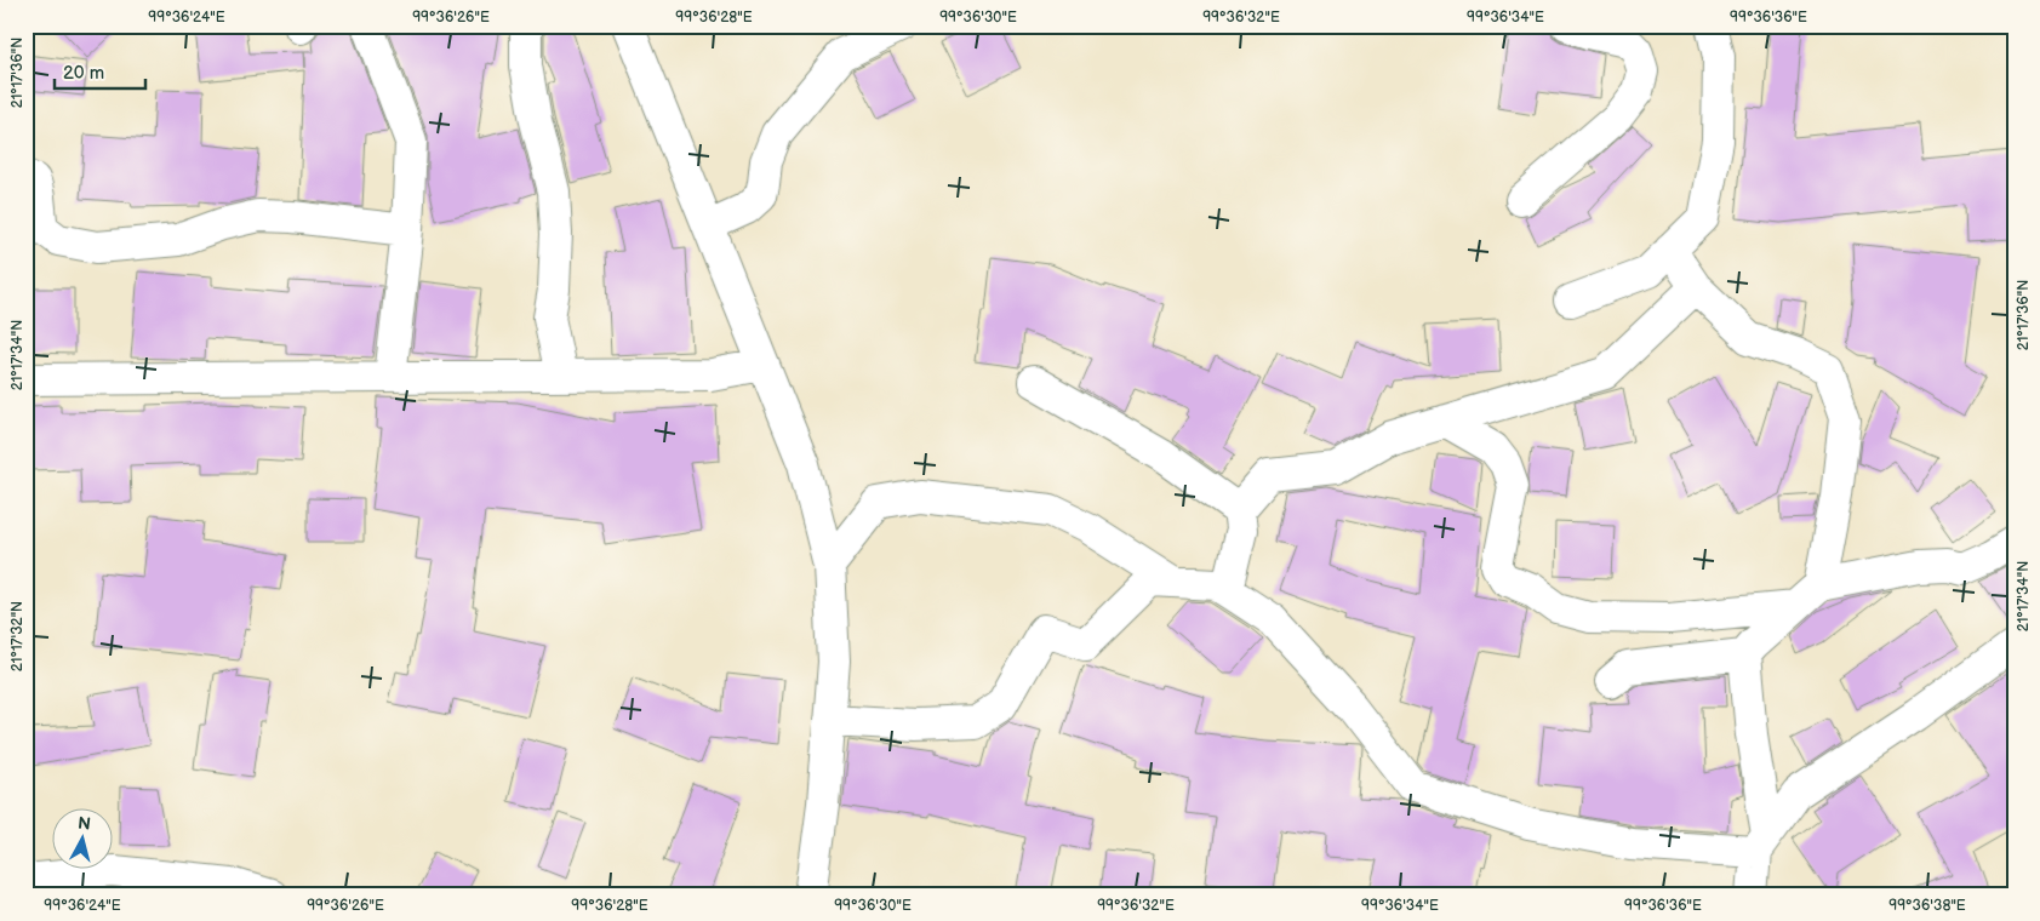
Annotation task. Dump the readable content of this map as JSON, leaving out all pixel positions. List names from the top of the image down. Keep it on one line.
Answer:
{"scale_bar":"20 m","north":"top","coordinates":["99°36'24\"E","99°36'26\"E","99°36'28\"E","99°36'30\"E","99°36'32\"E","99°36'34\"E","99°36'36\"E","21°17'36\"N","21°17'34\"N","21°17'32\"N","99°36'38\"E"]}
